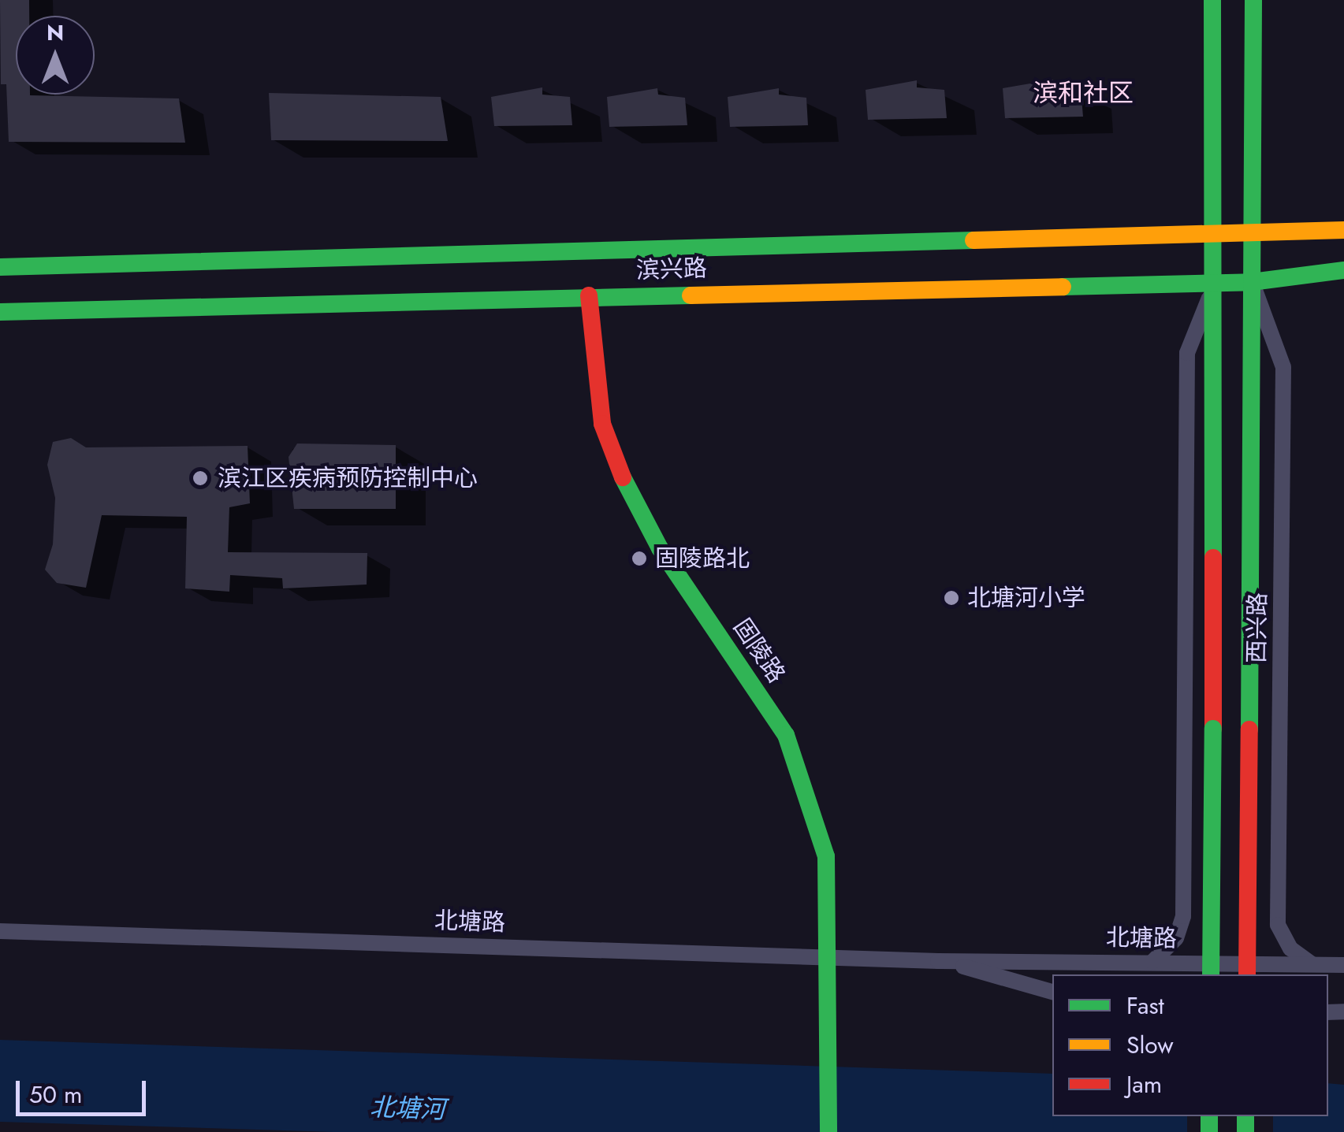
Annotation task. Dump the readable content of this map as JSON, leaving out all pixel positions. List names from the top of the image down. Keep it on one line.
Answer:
{"streets":{"main road":["滨兴路","西兴路","固陵路"],"street":["北塘路"]},"crossings":[["滨兴路","西兴路"],["滨兴路","固陵路"],["西兴路","北塘路"],["固陵路","北塘路"]],"districts":["滨和社区"],"water":["北塘河"],"places":["滨江区疾病预防控制中心","固陵路北","北塘河小学"],"legend":["Fast","Slow","Jam"],"scale_bar":"50 m","north":"top"}
